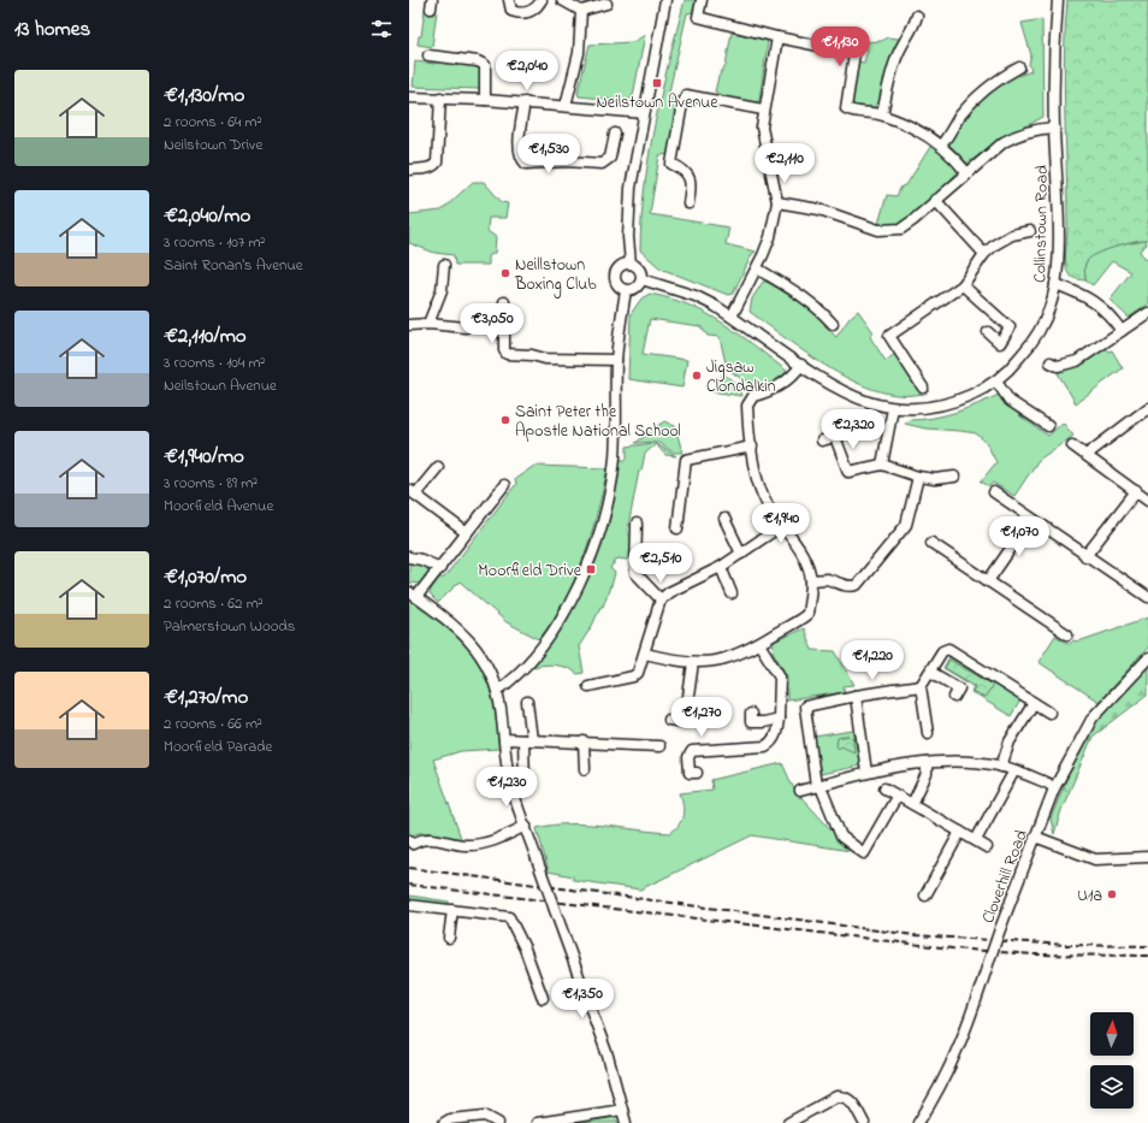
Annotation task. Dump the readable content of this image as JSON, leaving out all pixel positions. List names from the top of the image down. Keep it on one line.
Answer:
{"streets":{"street":["Collinstown Road","Cloverhill Road"]},"places":{"transit":["Neilstown Avenue","Moorfield Drive"],"other":["Neillstown Boxing Club","Jigsaw Clondalkin","Saint Peter the Apostle National School","U1a"]},"north":"top","page":{"heading":"13 homes","price":["€1,130","€2,040","€1,530","€2,110","€3,050","€2,320","€1,940","€1,070","€2,510","€1,220","€1,270","€1,230","€1,350"],"list":[{"name":"€1,130/mo","note":"2 rooms · 64 m² · Neilstown Drive"},{"name":"€2,040/mo","note":"3 rooms · 107 m² · Saint Ronan's Avenue"},{"name":"€2,110/mo","note":"3 rooms · 104 m² · Neilstown Avenue"},{"name":"€1,940/mo","note":"3 rooms · 89 m² · Moorfield Avenue"},{"name":"€1,070/mo","note":"2 rooms · 62 m² · Palmerstown Woods"},{"name":"€1,270/mo","note":"2 rooms · 66 m² · Moorfield Parade"}]}}
